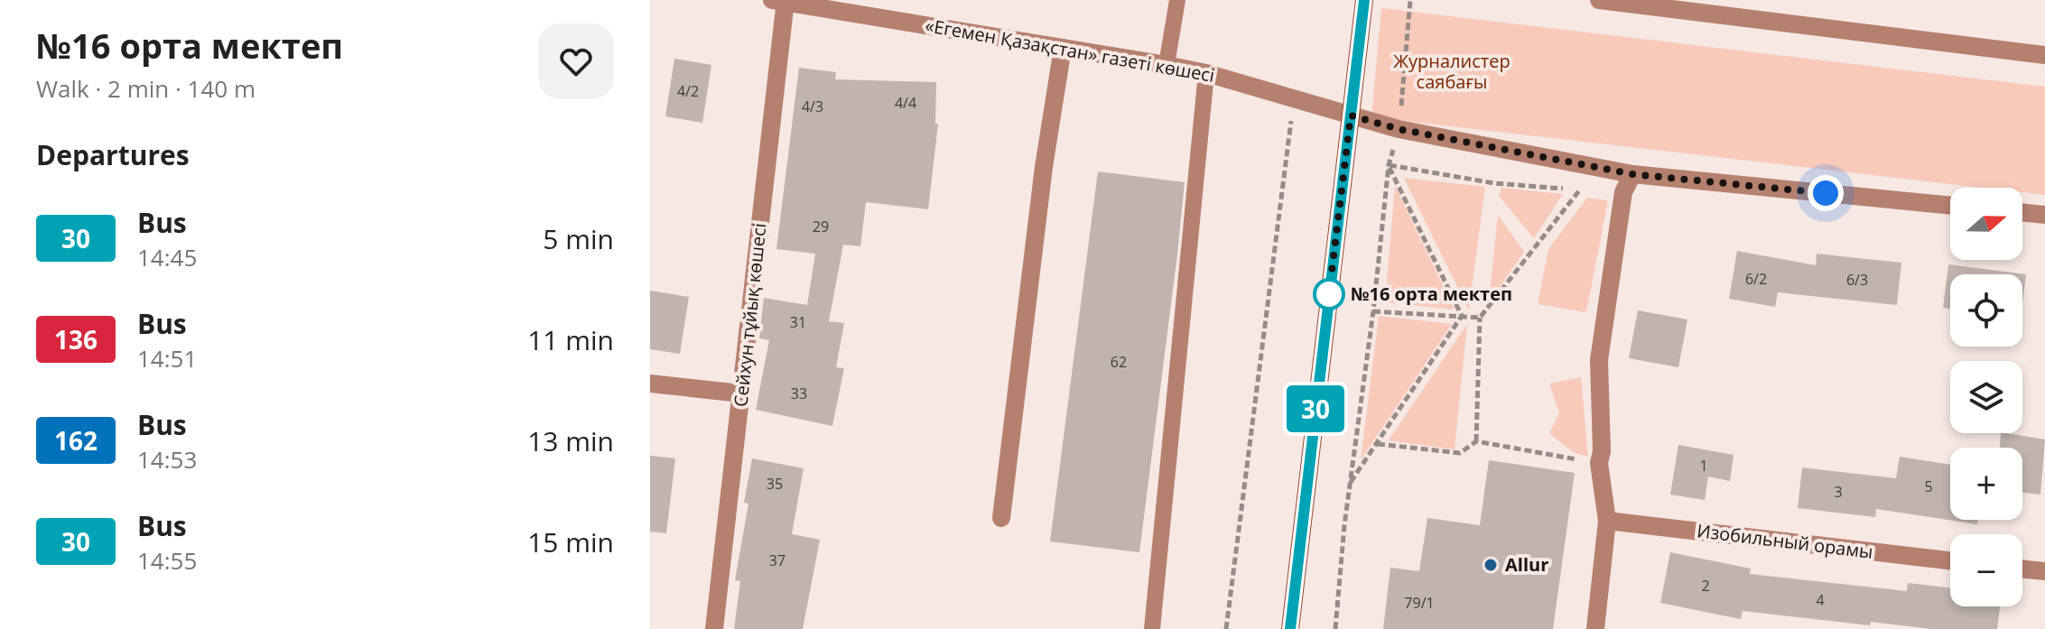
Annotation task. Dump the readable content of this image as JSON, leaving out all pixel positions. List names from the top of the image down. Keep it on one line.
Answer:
{"streets":{"street":["«Егемен Қазақстан» газеті көшесі","Сейхун тұйық көшесі","Изобильный орамы"]},"crossings":[["«Егемен Қазақстан» газеті көшесі","Сейхун тұйық көшесі"]],"parks":["Журналистер саябағы"],"places":["№16 орта мектеп","Allur"],"lines":["bus line 30"],"house_numbers":["4/2","4/4","4/3","29","6/2","6/3","31","62","33","1","35","5","3","37","2","4","79/1"],"north":"right","page":{"heading":[["№16 орта мектеп","Walk · 2 min · 140 m"],"Departures"],"on_map":"30","list":[{"mark":"30","name":"Bus","note":"14:45","value":"5 min"},{"mark":"136","name":"Bus","note":"14:51","value":"11 min"},{"mark":"162","name":"Bus","note":"14:53","value":"13 min"},{"mark":"30","name":"Bus","note":"14:55","value":"15 min"}],"map_buttons":["+","−"]}}
